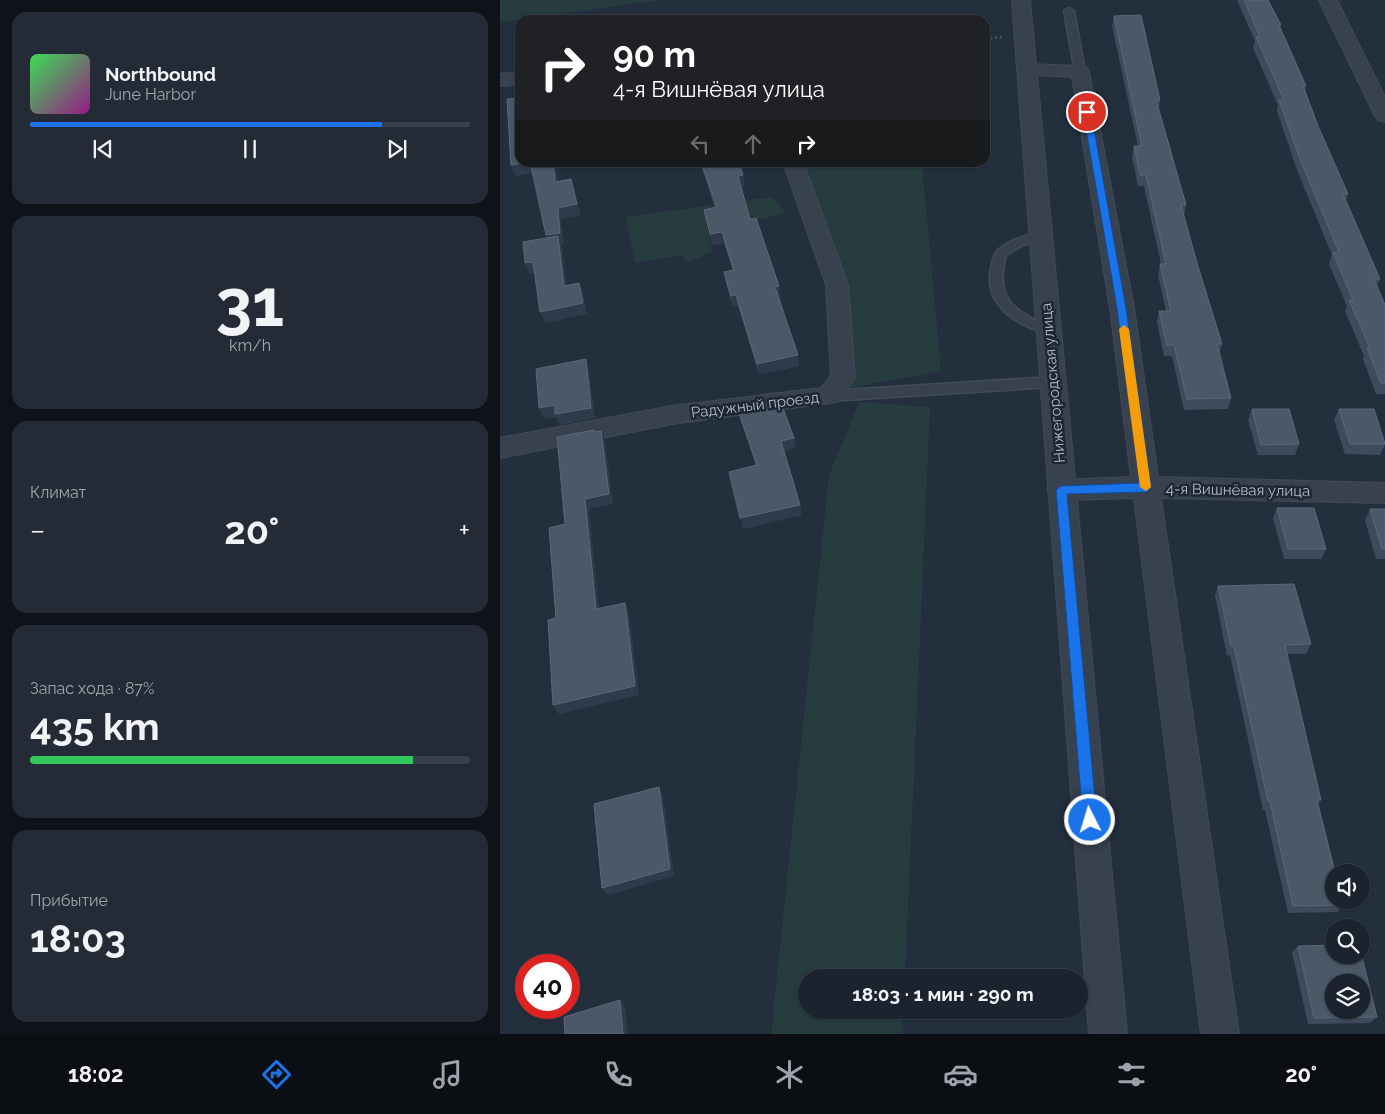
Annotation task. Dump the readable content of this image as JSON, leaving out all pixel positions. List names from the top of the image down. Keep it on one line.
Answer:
{"streets":{"street":["Нижегородская улица","Радужный проезд","4-я Вишнёвая улица"]},"crossings":[["Нижегородская улица","4-я Вишнёвая улица"]],"page":{"turn":["90 m","4-я Вишнёвая улица"],"song":["Northbound","June Harbor"],"tile":[["31","km/h"],"Климат",["Запас хода · 87%","435 km"],["Прибытие","18:03"]],"heat":["−","20°","+"],"limit":"40","trip":"18:03 · 1 мин · 290 m","tabs":["18:02","20°"]}}
